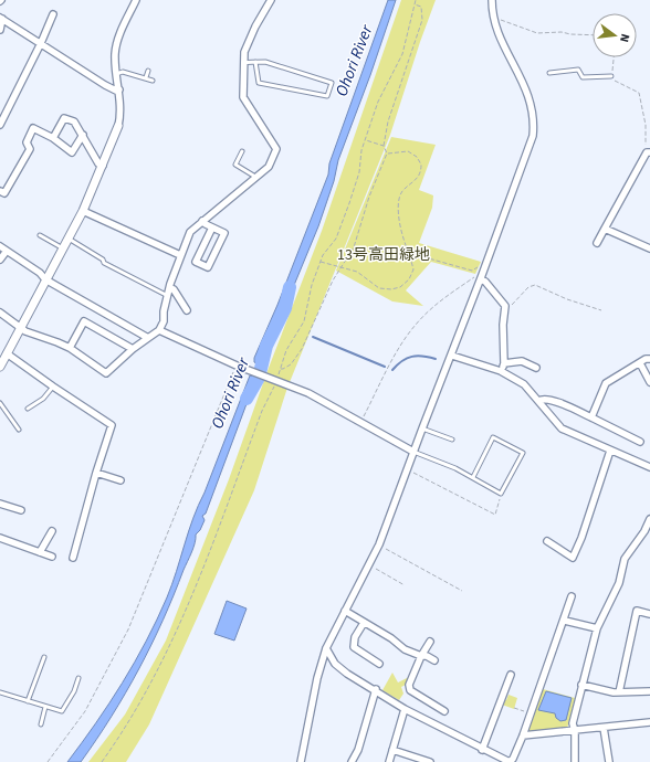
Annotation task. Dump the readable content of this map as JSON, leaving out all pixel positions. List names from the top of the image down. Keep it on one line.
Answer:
{"water":["Ohori River"],"parks":["13号高田緑地"],"north":"right"}
